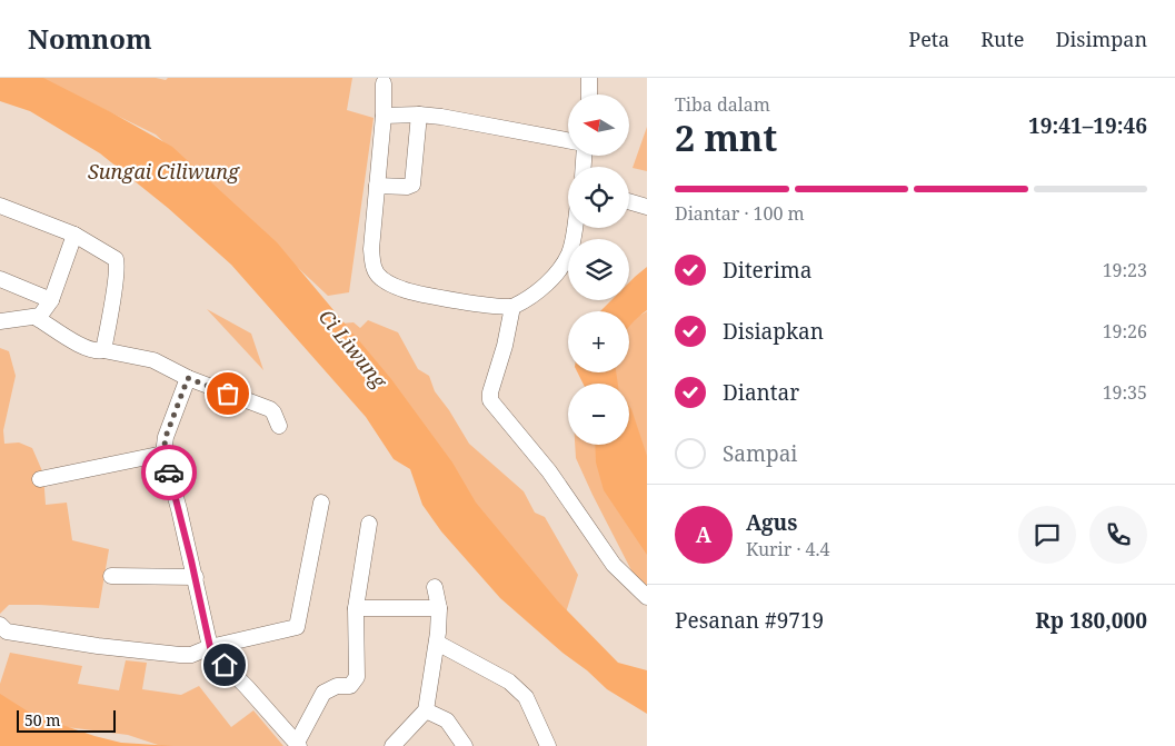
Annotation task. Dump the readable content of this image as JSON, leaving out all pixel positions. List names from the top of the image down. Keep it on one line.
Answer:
{"water":["Sungai Ciliwung","Ci Liwung"],"scale_bar":"50 m","north":"left","page":{"header":"Nomnom","nav":["Peta","Rute","Disimpan"],"heading":["2 mnt","Tiba dalam","19:41–19:46"],"panel":["Agus","Kurir · 4.4","Pesanan #9719","Rp 180,000"],"map_buttons":["+","−"],"bar":"Diantar · 100 m","list":[["Diterima","19:23"],["Disiapkan","19:26"],["Diantar","19:35"],"Sampai"],"round":"A","scale":"50 m"}}
